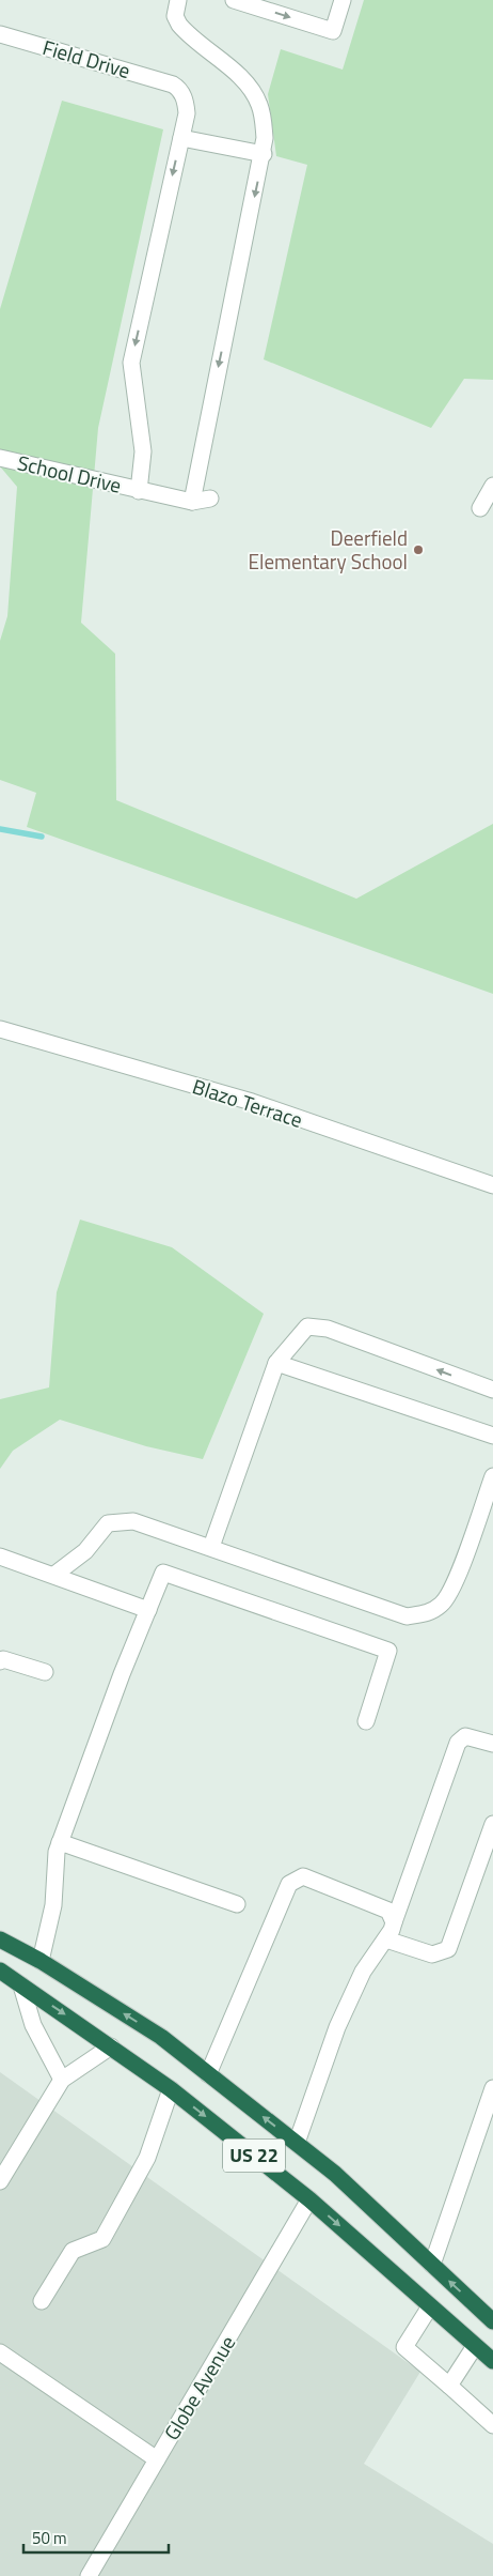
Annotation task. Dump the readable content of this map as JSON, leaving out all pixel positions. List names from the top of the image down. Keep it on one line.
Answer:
{"streets":{"highway":["US 22"],"street":["Field Drive","School Drive","Blazo Terrace","Globe Avenue"]},"crossings":[["US 22","Globe Avenue"]],"places":["Deerfield Elementary School"],"scale_bar":"50 m"}
